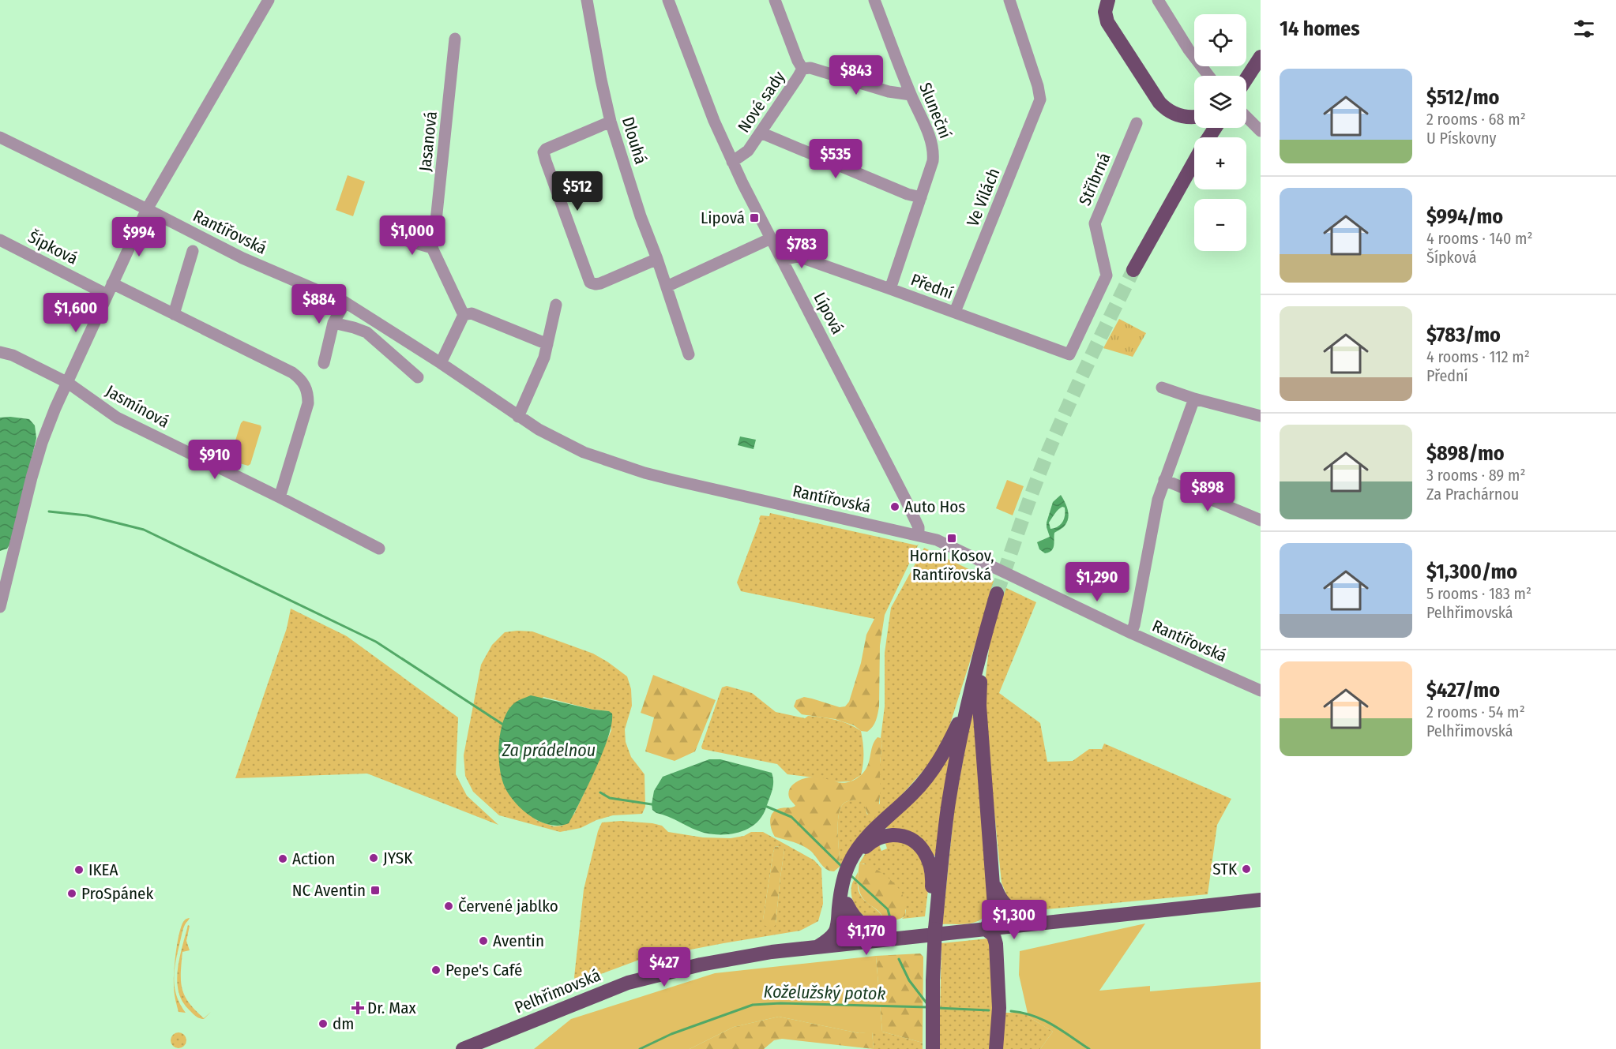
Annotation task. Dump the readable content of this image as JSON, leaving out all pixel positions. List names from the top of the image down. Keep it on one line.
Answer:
{"streets":{"main road":["Pelhřimovská"],"street":["Nové sady","Sluneční","Dlouhá","Jasanová","Stříbrná","Ve Vilách","Rantířovská","Šípková","Přední","Lípová","Jasmínová"]},"crossings":[["Nové sady","Lípová"],["Sluneční","Přední"],["Stříbrná","Přední"],["Ve Vilách","Přední"],["Rantířovská","Lípová"],["Přední","Lípová"]],"water":["Za prádelnou","Koželužský potok"],"places":{"transit":["Lipová","Horní Kosov, Rantířovská","NC Aventin"],"other":["Auto Hos","JYSK","Action","STK","IKEA","ProSpánek","Červené jablko","Aventin","Pepe's Café","dm"],"health":["Dr. Max"]},"page":{"heading":"14 homes","map_buttons":["+","−"],"price":["$843","$535","$512","$1,000","$994","$783","$884","$1,600","$910","$898","$1,290","$1,300","$1,170","$427"],"list":[{"name":"$512/mo","note":"2 rooms · 68 m² · U Pískovny"},{"name":"$994/mo","note":"4 rooms · 140 m² · Šípková"},{"name":"$783/mo","note":"4 rooms · 112 m² · Přední"},{"name":"$898/mo","note":"3 rooms · 89 m² · Za Prachárnou"},{"name":"$1,300/mo","note":"5 rooms · 183 m² · Pelhřimovská"},{"name":"$427/mo","note":"2 rooms · 54 m² · Pelhřimovská"}]}}
